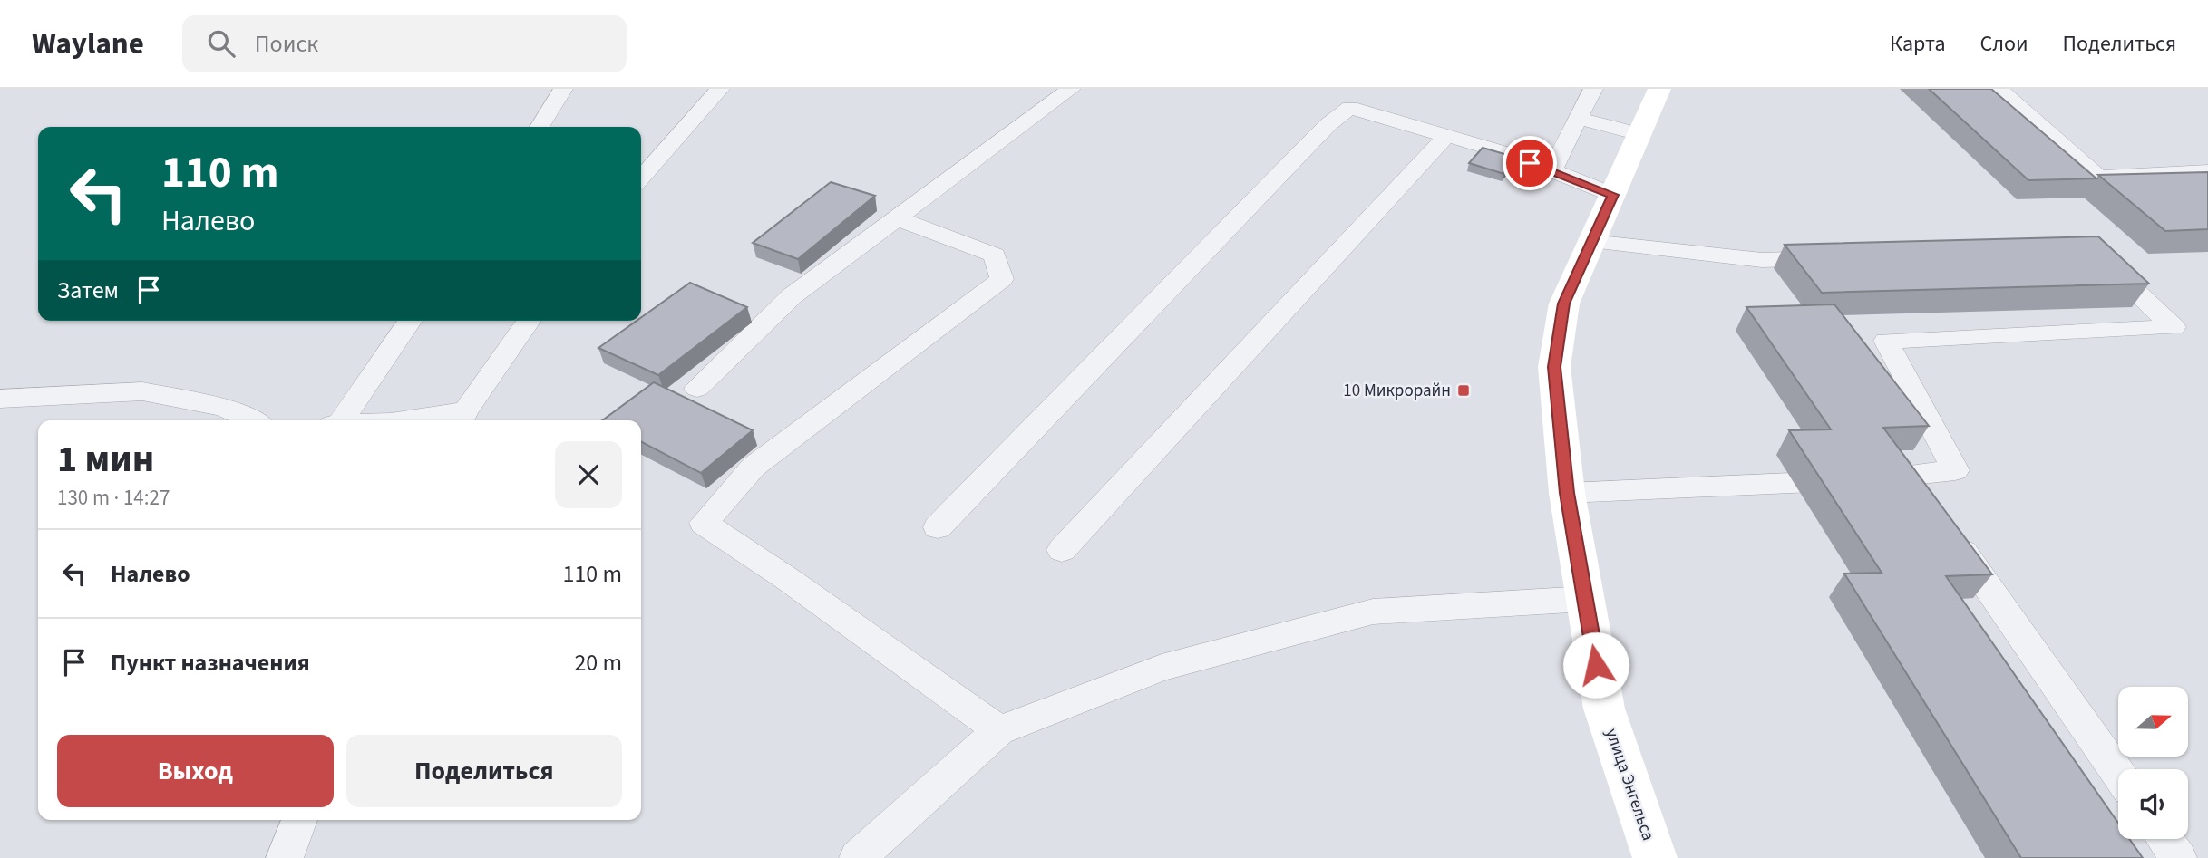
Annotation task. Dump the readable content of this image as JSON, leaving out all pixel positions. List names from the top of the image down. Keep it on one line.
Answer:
{"streets":{"main road":["улица Энгельса"]},"places":{"transit":["10 Микрорайн"]},"north":"right","page":{"header":"Waylane","search":"Поиск","nav":["Карта","Слои","Поделиться"],"turn":["110 m","Налево"],"then":"Затем","heading":["1 мин","130 m · 14:27"],"list":[{"name":"Налево","value":"110 m"},{"name":"Пункт назначения","value":"20 m"}],"buttons":["Выход","Поделиться"]}}
